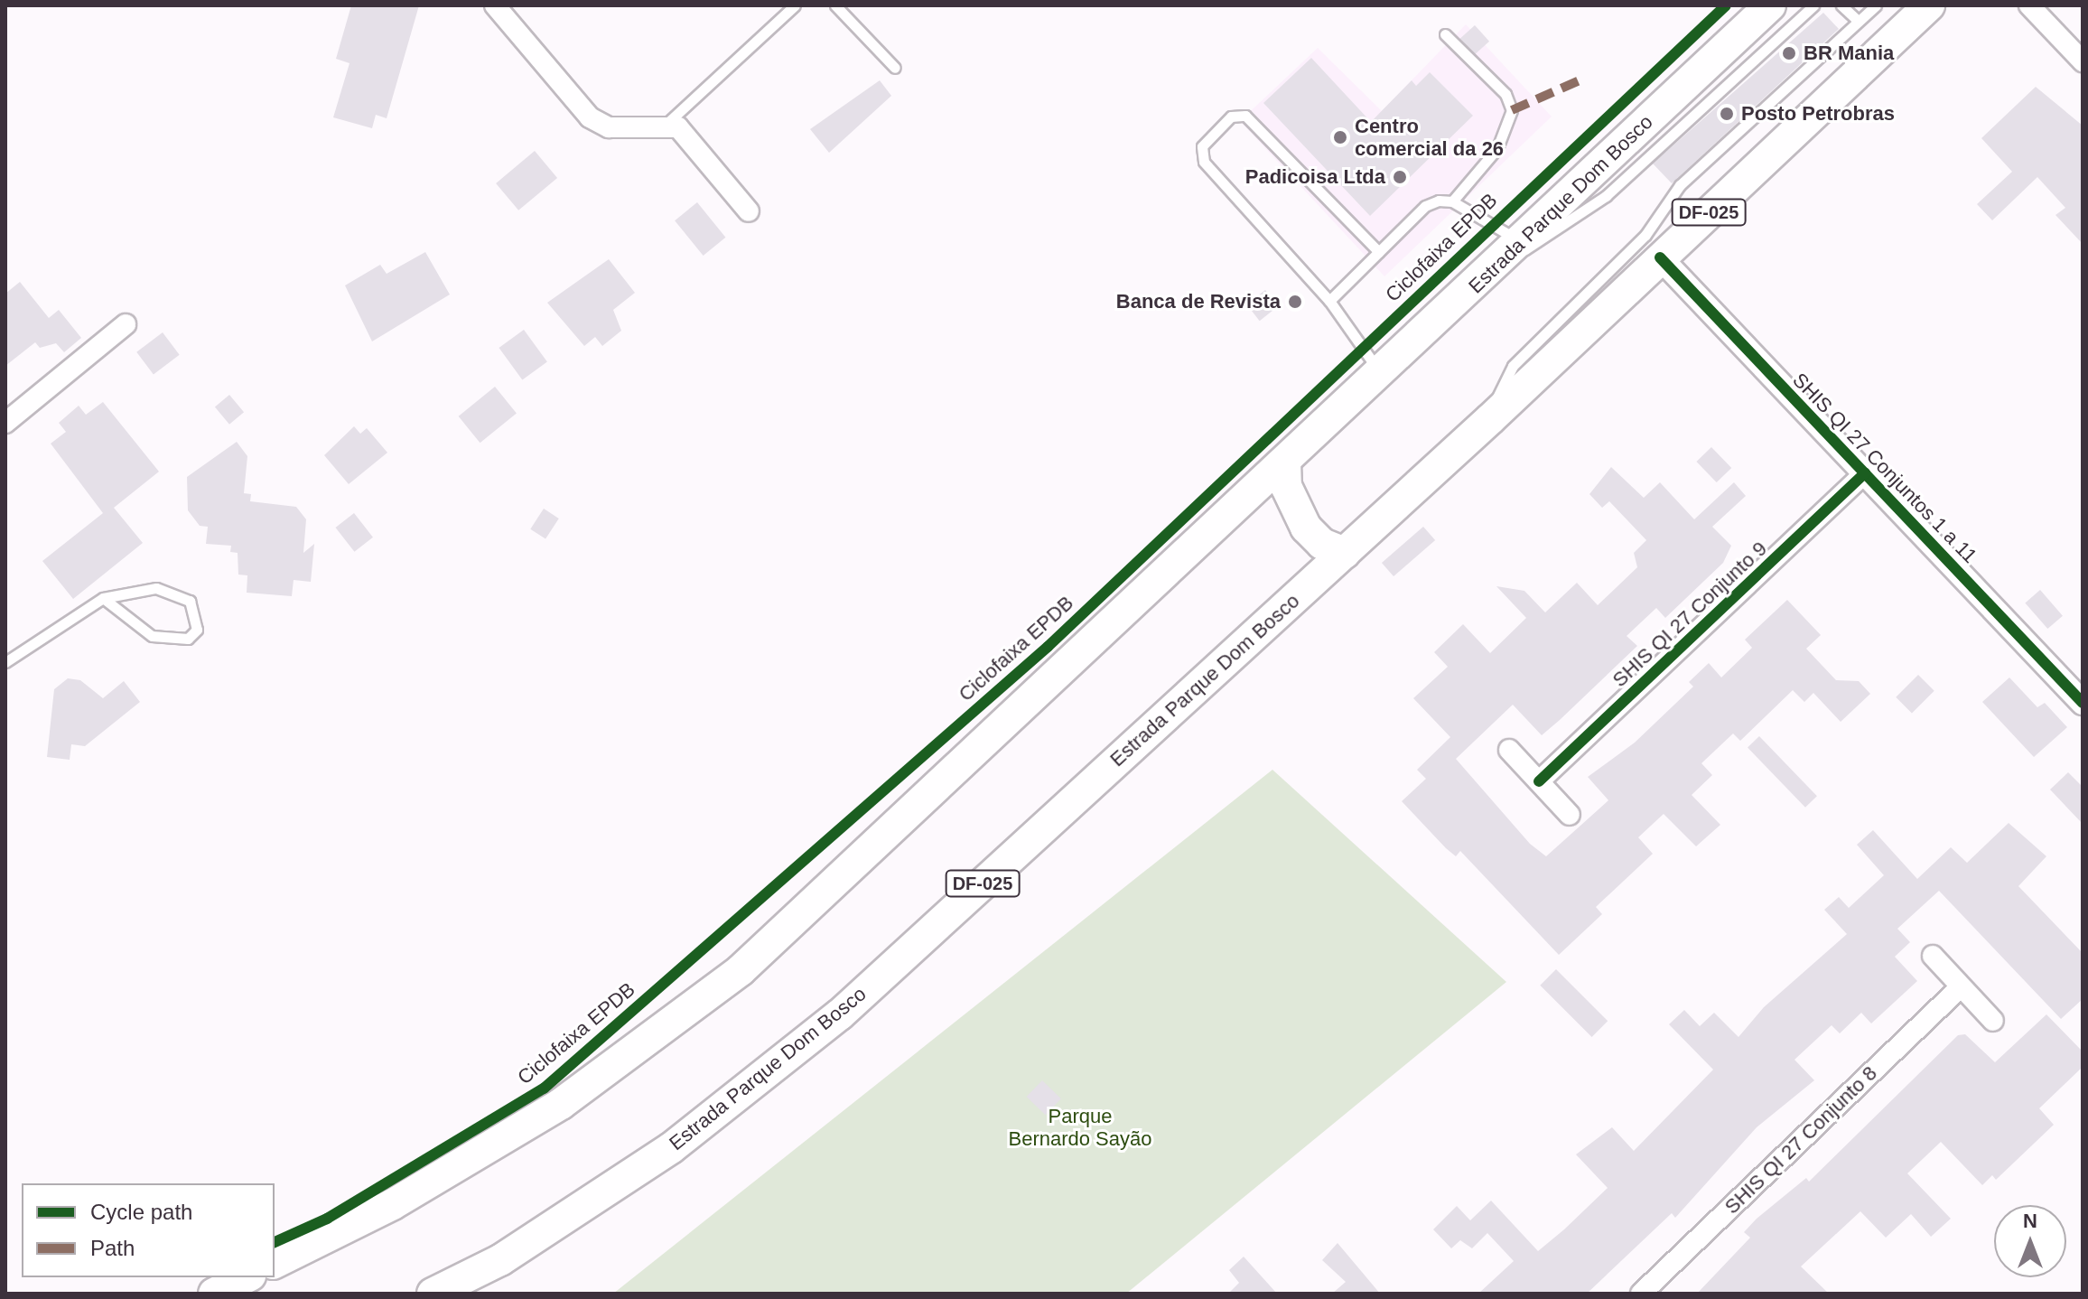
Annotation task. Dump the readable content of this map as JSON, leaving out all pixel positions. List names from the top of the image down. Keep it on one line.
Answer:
{"streets":{"main road":["Estrada Parque Dom Bosco","DF-025"],"street":["SHIS QI 27 Conjuntos 1 a 11","SHIS QI 27 Conjunto 9","SHIS QI 27 Conjunto 8"],"cycle path":["Ciclofaixa EPDB"]},"crossings":[["Estrada Parque Dom Bosco","SHIS QI 27 Conjuntos 1 a 11"],["SHIS QI 27 Conjuntos 1 a 11","SHIS QI 27 Conjunto 9"]],"parks":["Parque Bernardo Sayão"],"places":["BR Mania","Posto Petrobras","Centro comercial da 26","Padicoisa Ltda","Banca de Revista"],"legend":["Cycle path","Path"],"north":"top"}
